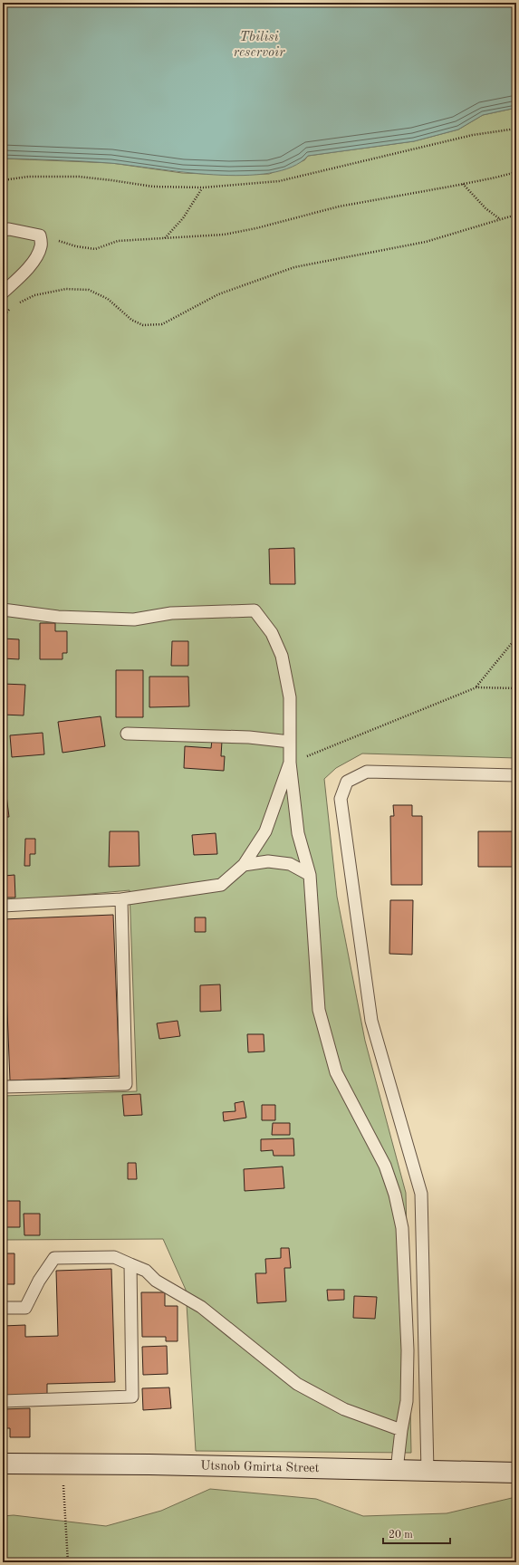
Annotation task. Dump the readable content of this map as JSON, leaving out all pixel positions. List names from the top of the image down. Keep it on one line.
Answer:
{"streets":{"main road":["Utsnob Gmirta Street"]},"water":["Tbilisi reservoir"],"scale_bar":"20 m"}
